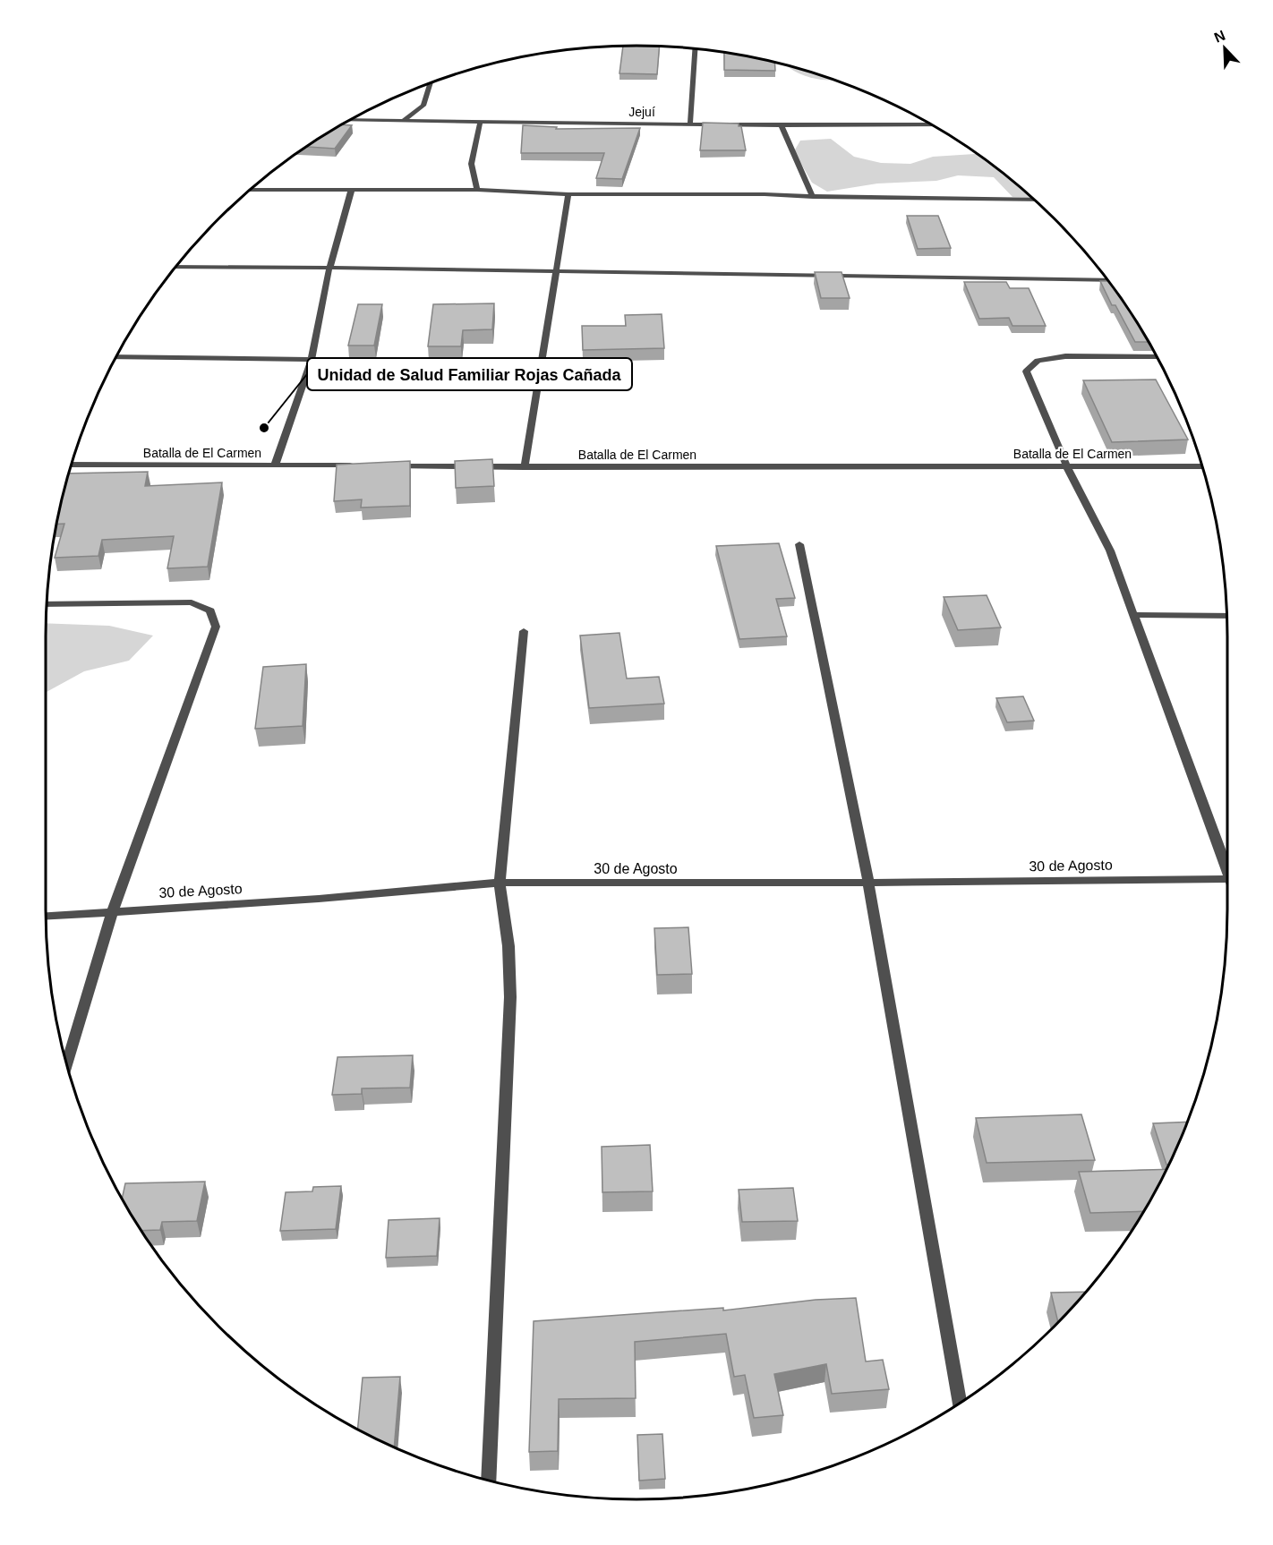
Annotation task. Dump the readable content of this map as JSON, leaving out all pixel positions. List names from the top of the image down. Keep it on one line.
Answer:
{"streets":{"street":["Jejuí","Batalla de El Carmen","30 de Agosto"]},"places":["Unidad de Salud Familiar Rojas Cañada"],"north":"top left"}
